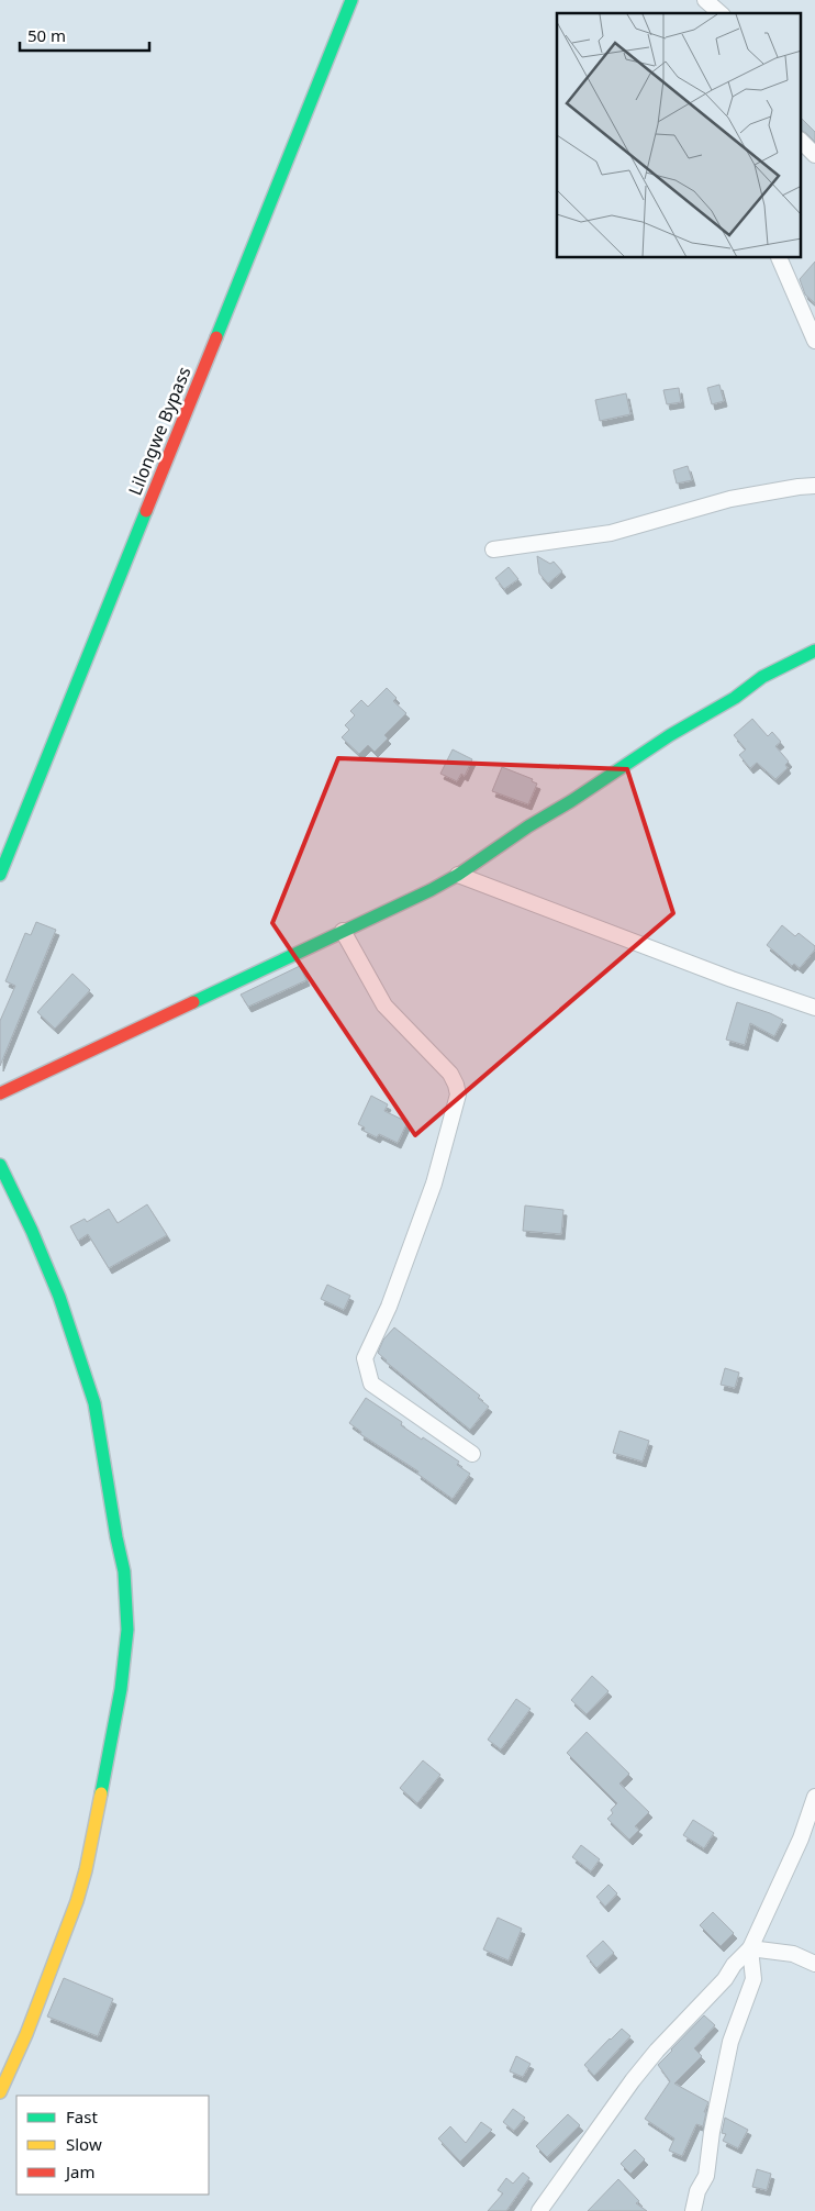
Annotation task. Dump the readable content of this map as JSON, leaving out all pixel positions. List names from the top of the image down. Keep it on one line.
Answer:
{"streets":{"street":["Lilongwe Bypass"]},"legend":["Fast","Slow","Jam"],"scale_bar":"50 m"}
